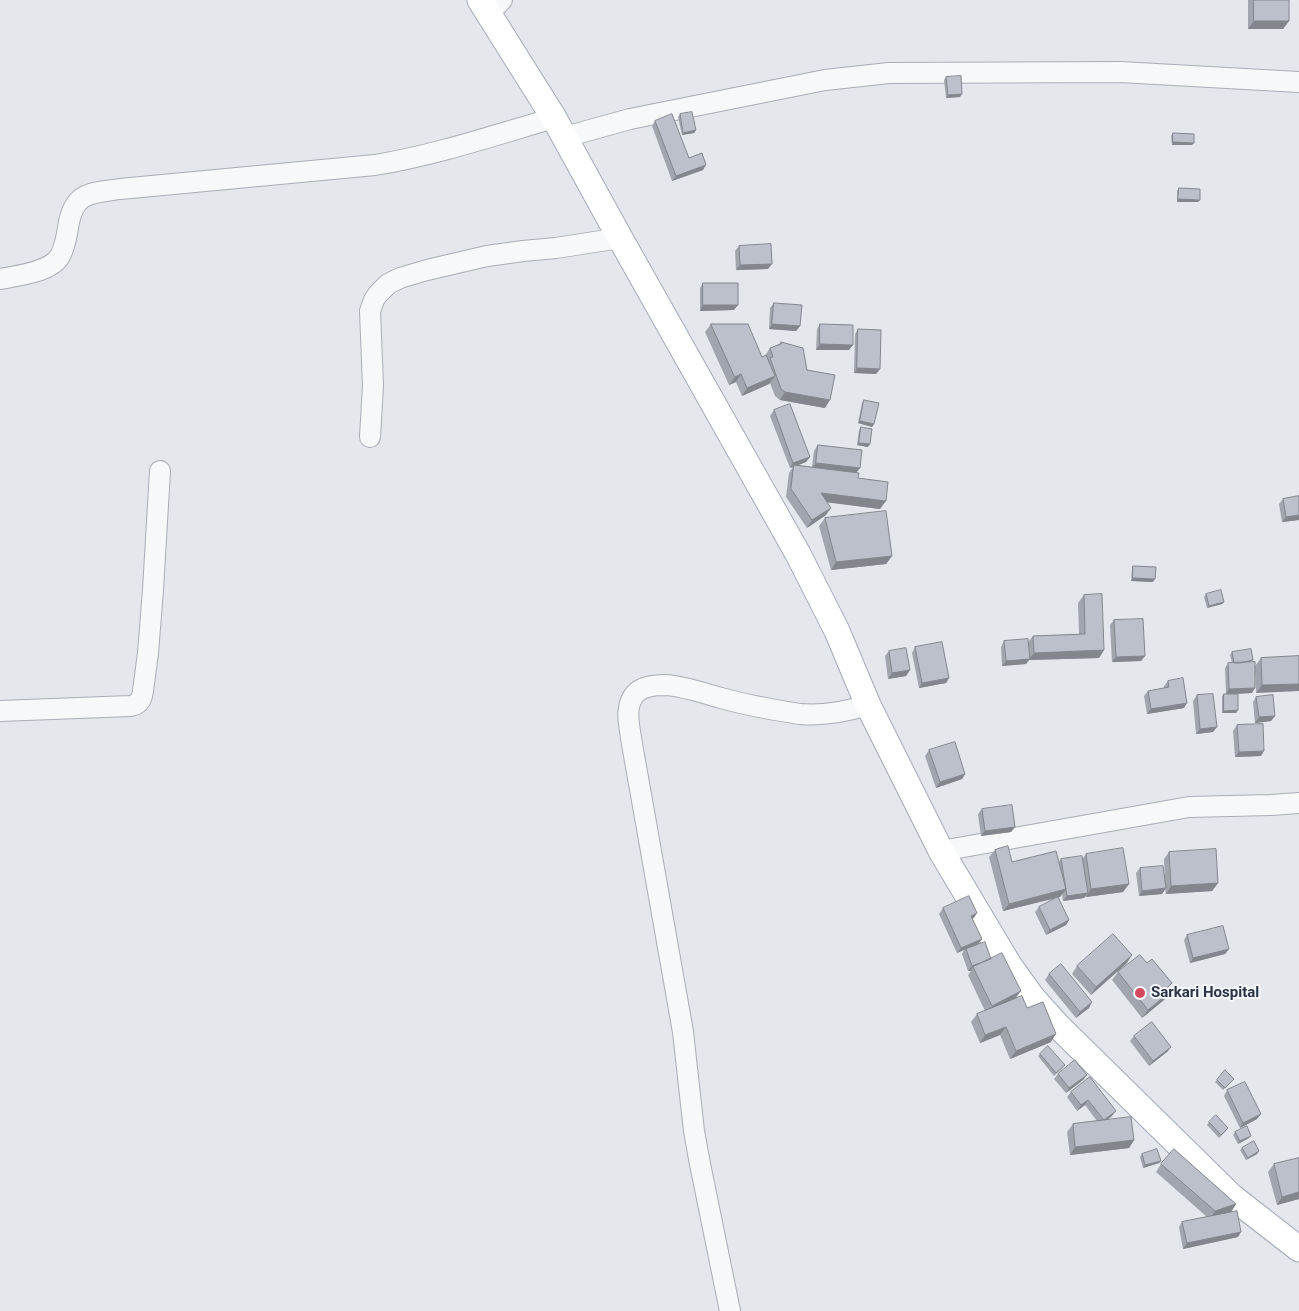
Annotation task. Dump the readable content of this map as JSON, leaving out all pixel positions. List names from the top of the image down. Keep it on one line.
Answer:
{"places":["Sarkari Hospital"]}
